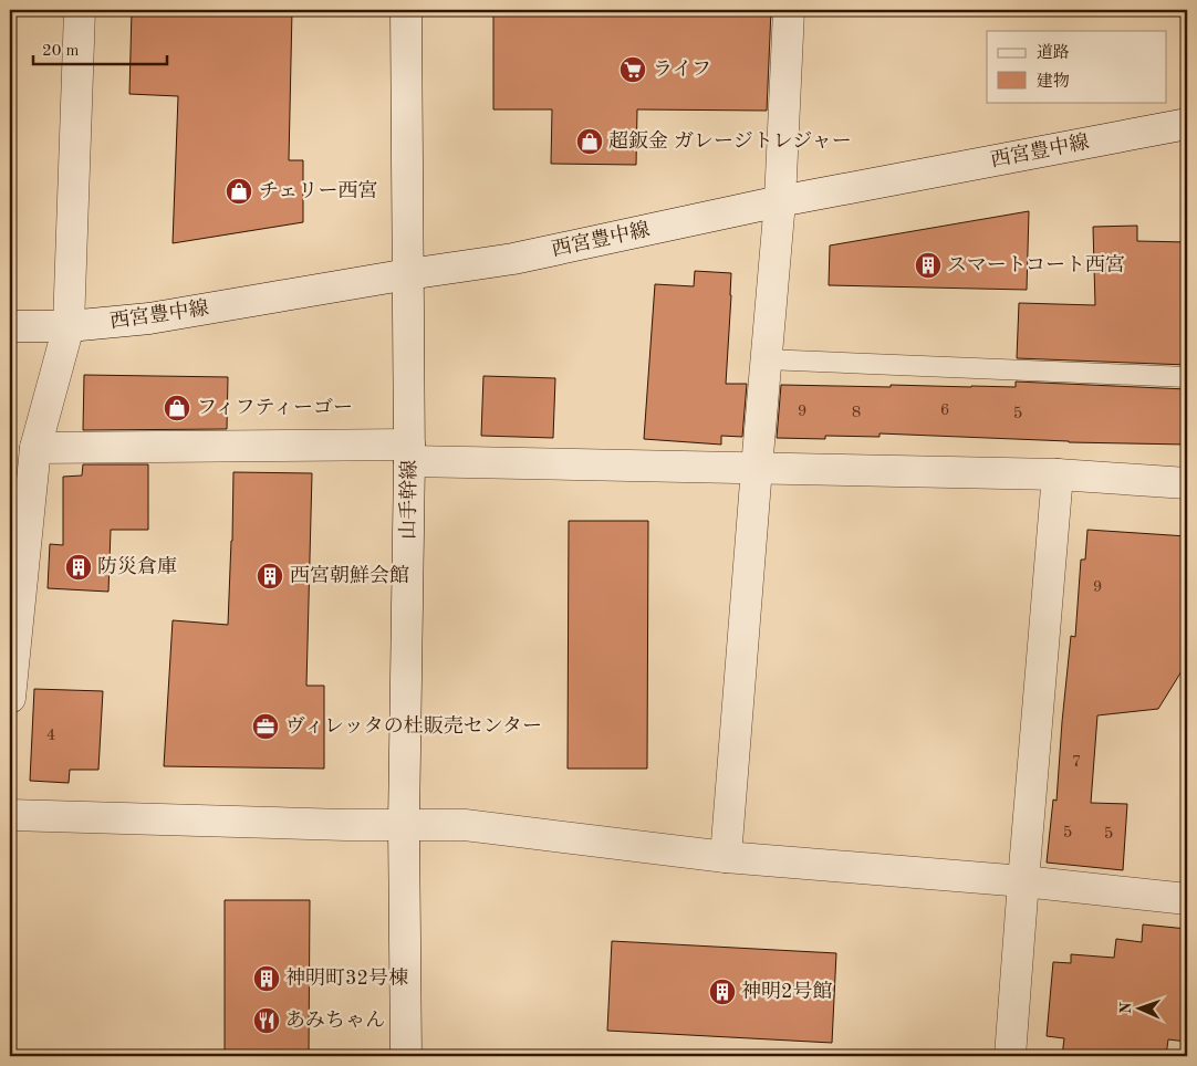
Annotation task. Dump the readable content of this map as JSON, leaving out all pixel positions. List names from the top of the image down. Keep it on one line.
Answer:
{"streets":{"street":["西宮豊中線","山手幹線"]},"crossings":[["西宮豊中線","山手幹線"]],"places":{"supermarket":["ライフ"],"shop":["超鈑金 ガレージトレジャー","チェリー西宮","フィフティーゴー"],"building":["スマートコート西宮","防災倉庫","西宮朝鮮会館","神明町32号棟","神明2号館"],"office":["ヴィレッタの杜販売センター"],"restaurant":["あみちゃん"]},"house_numbers":["6","9","8","5","9","4","7","5","5"],"legend":["道路","建物"],"scale_bar":"20 m","north":"left"}
